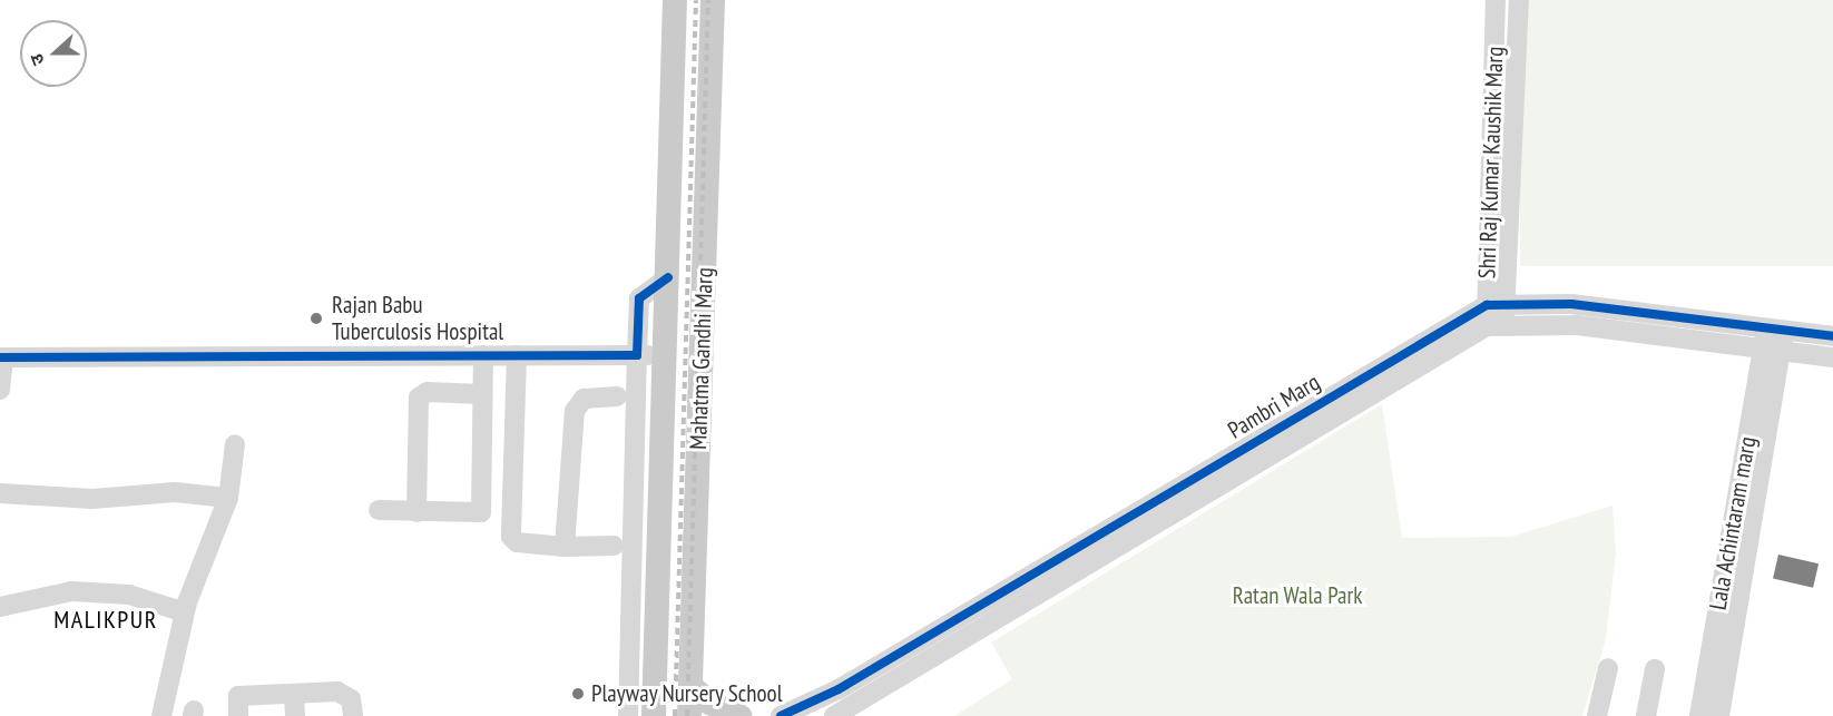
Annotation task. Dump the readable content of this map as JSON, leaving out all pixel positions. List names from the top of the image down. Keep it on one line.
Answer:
{"streets":{"main road":["Mahatma Gandhi Marg"],"street":["Shri Raj Kumar Kaushik Marg","Pambri Marg","Lala Achintaram marg"]},"crossings":[["Shri Raj Kumar Kaushik Marg","Pambri Marg"]],"districts":["MALIKPUR"],"parks":["Ratan Wala Park"],"places":["Rajan Babu Tuberculosis Hospital","Playway Nursery School"],"north":"left"}
